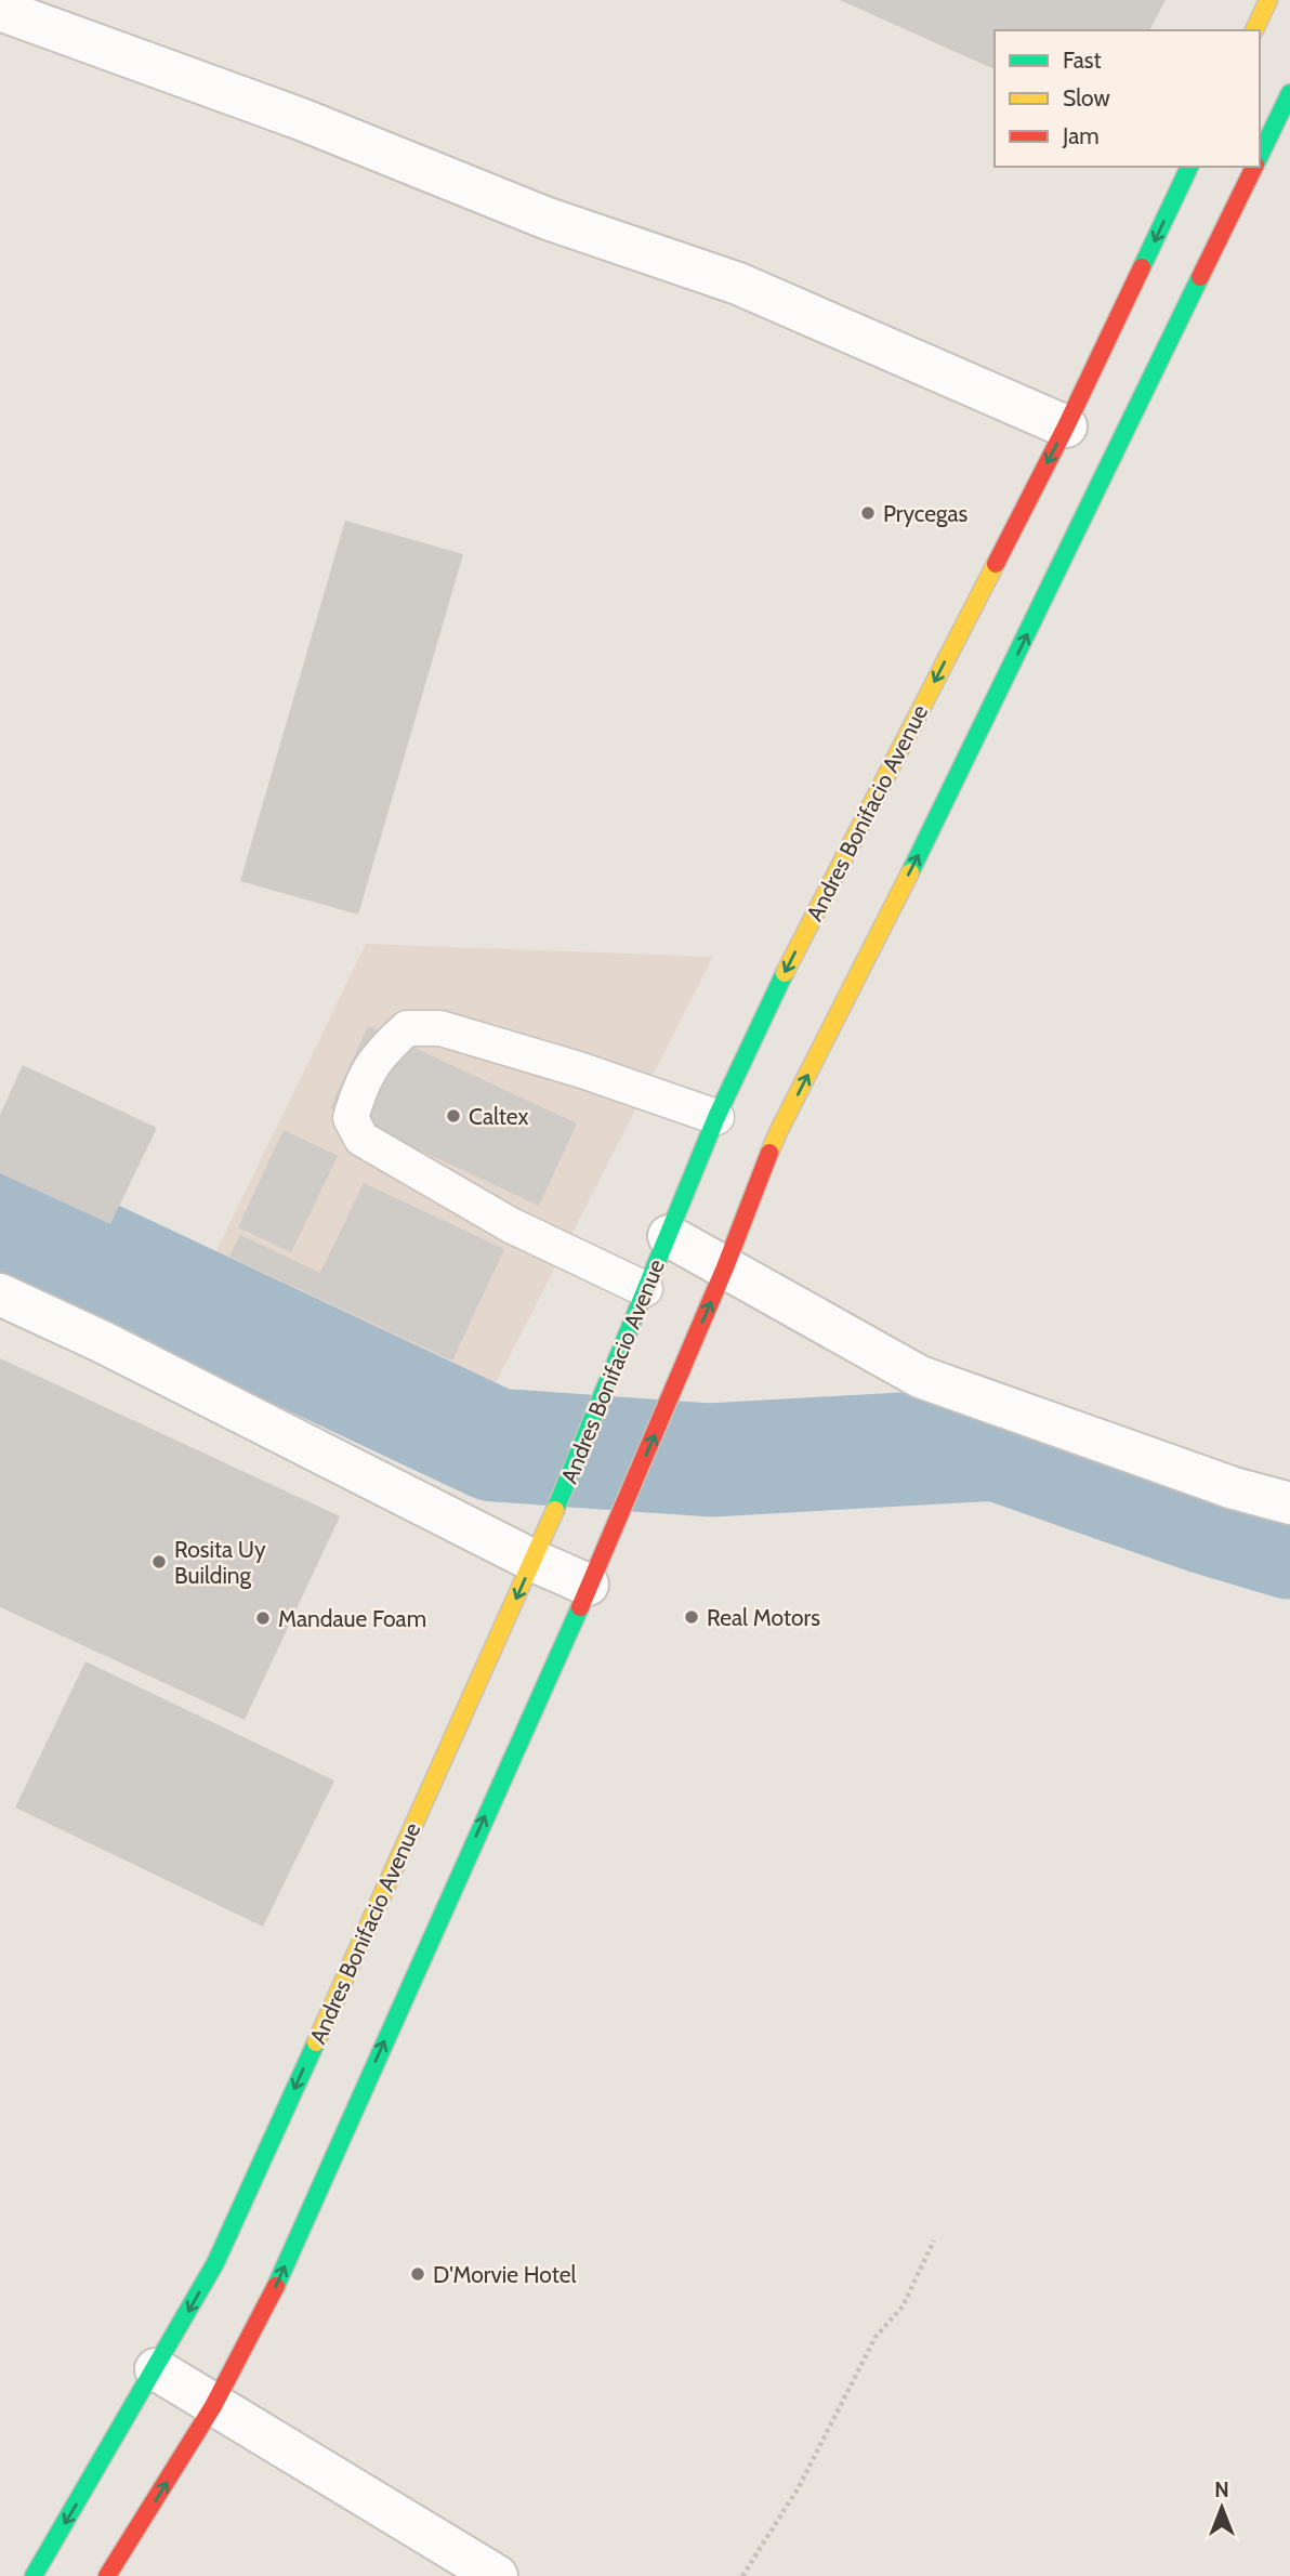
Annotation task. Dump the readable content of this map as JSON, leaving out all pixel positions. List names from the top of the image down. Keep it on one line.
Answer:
{"streets":{"highway":["Andres Bonifacio Avenue"]},"places":["Prycegas","Caltex","Rosita Uy Building","Real Motors","Mandaue Foam","D'Morvie Hotel"],"legend":["Fast","Slow","Jam"],"north":"top"}
